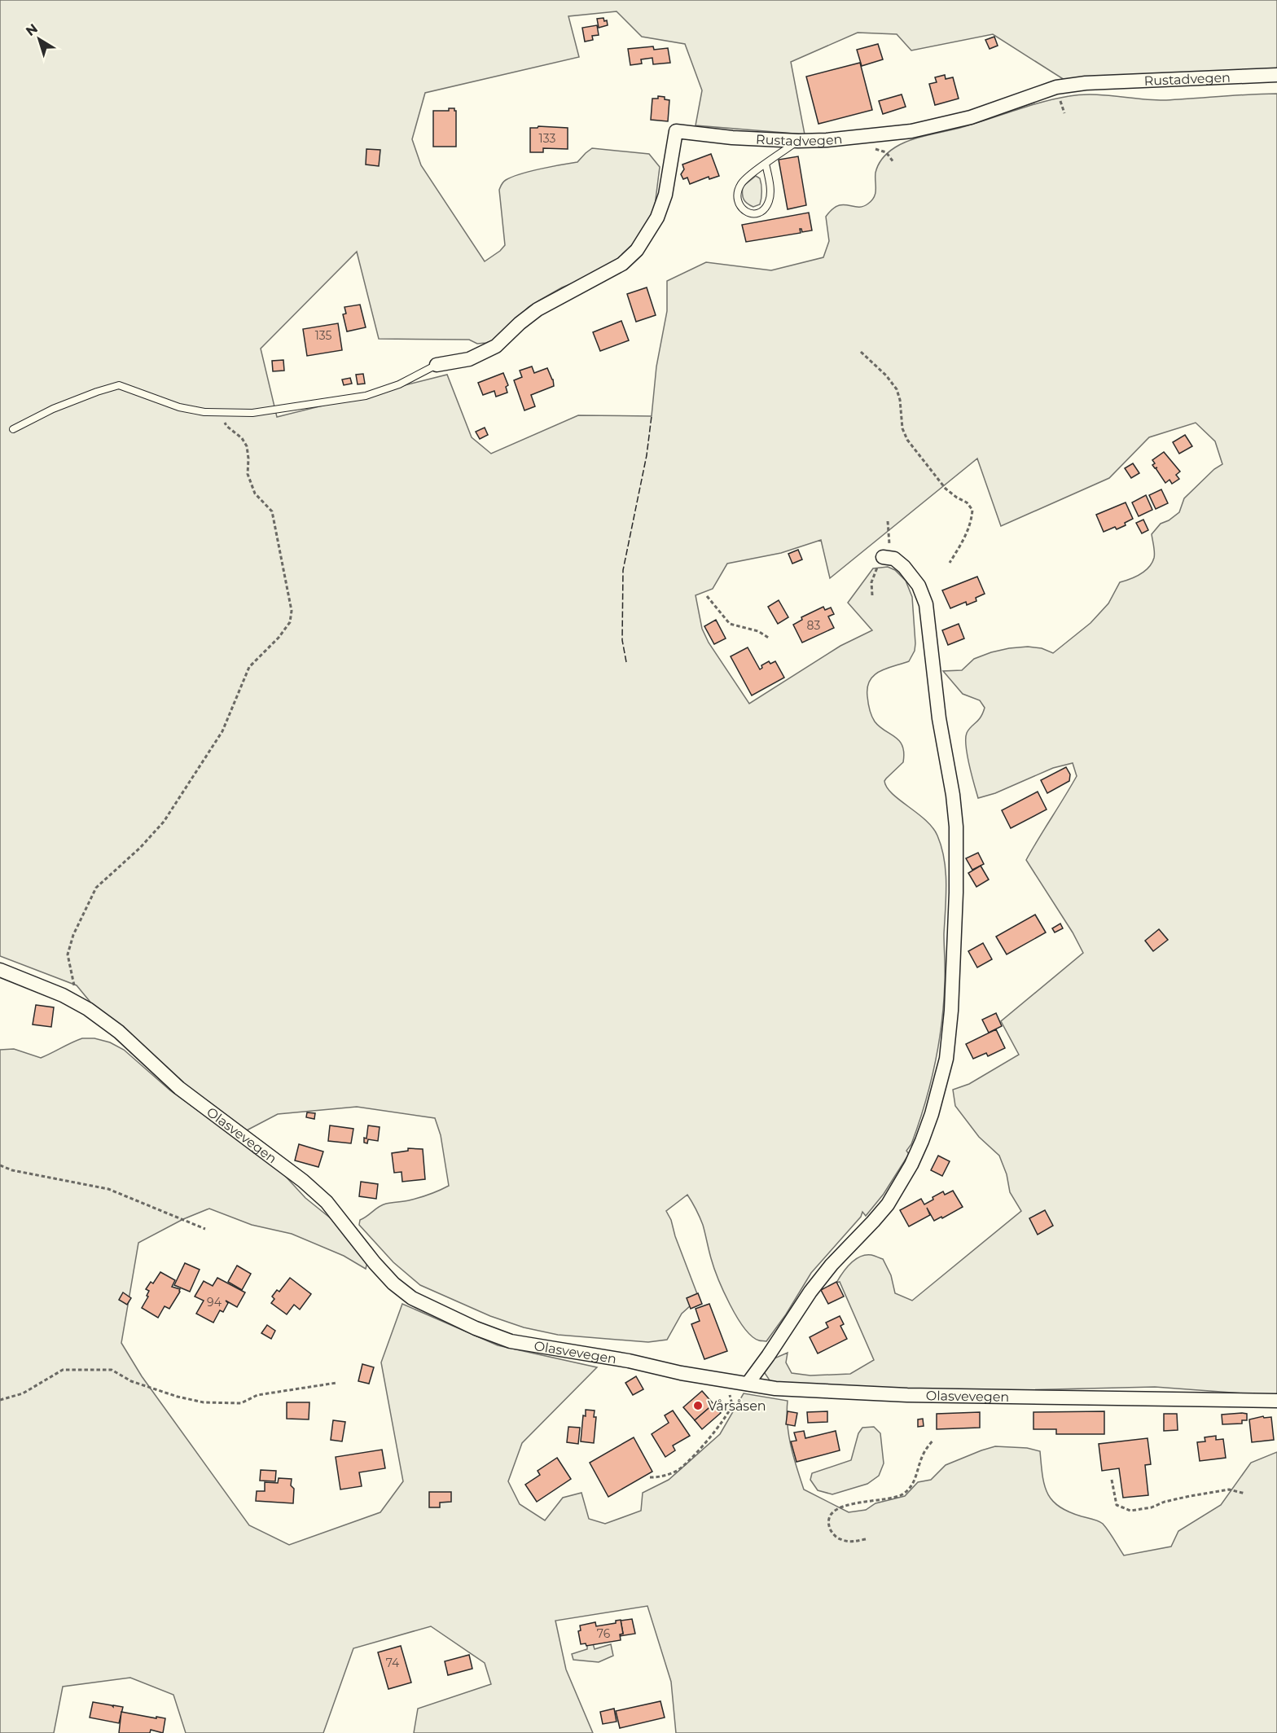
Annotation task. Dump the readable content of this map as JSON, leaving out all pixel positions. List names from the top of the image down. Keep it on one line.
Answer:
{"streets":{"street":["Rustadvegen","Olasvevegen"]},"places":["Vårsåsen"],"house_numbers":["133","135","83","94","76","74"],"north":"top left"}
